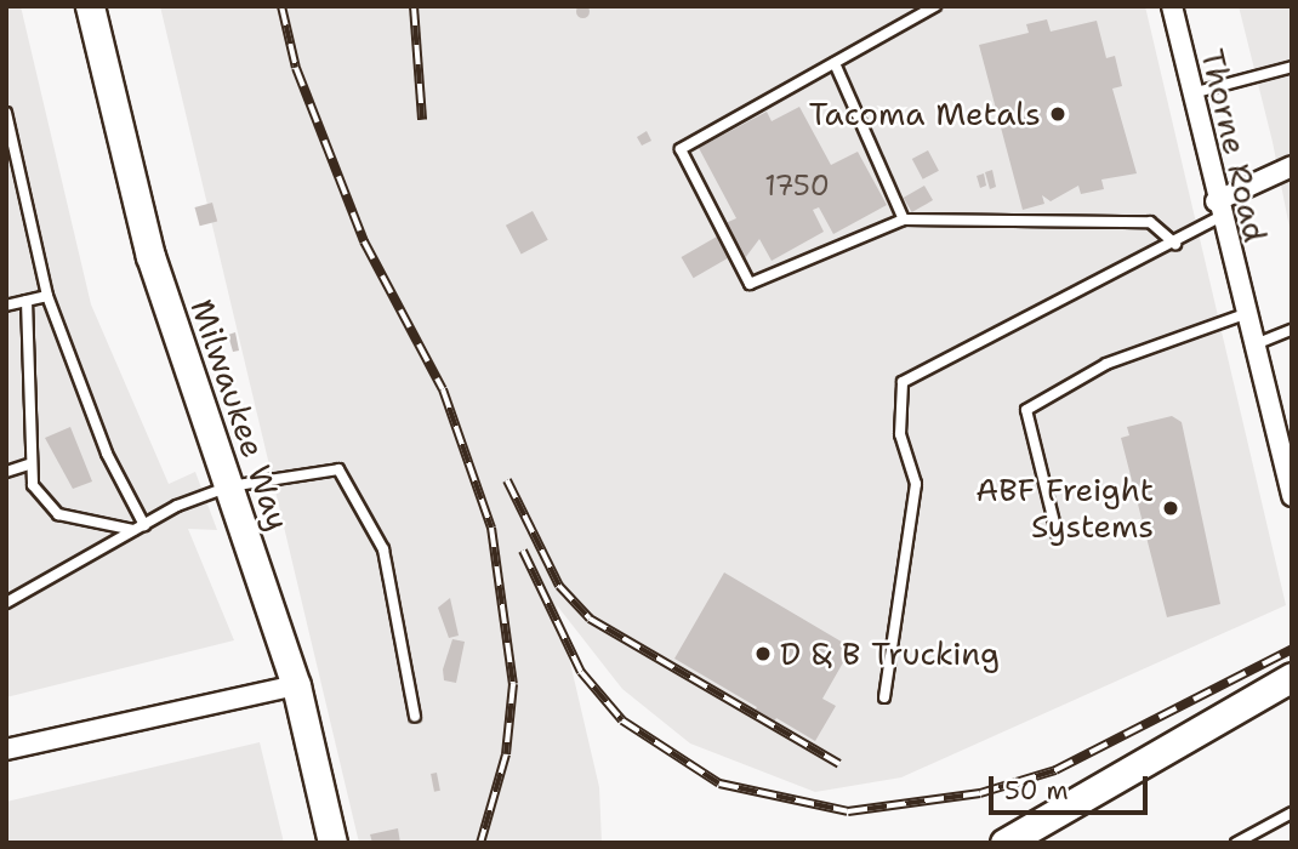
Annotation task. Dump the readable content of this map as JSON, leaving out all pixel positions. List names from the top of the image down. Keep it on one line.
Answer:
{"streets":{"street":["Thorne Road","Milwaukee Way"]},"places":["Tacoma Metals","ABF Freight Systems","D & B Trucking"],"house_numbers":["1750"],"scale_bar":"50 m"}
